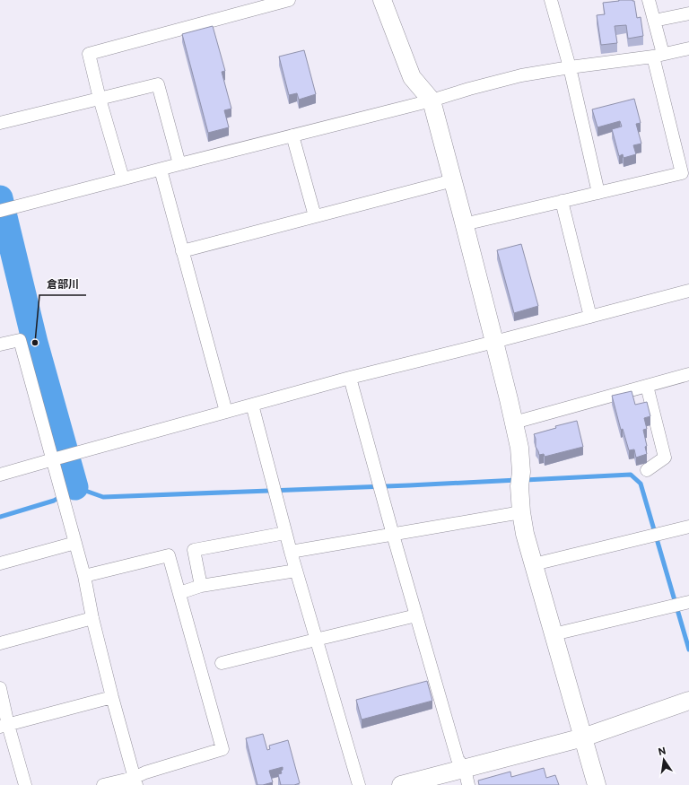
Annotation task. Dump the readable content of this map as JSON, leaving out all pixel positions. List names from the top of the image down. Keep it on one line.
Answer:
{"places":["倉部川"],"north":"top"}
